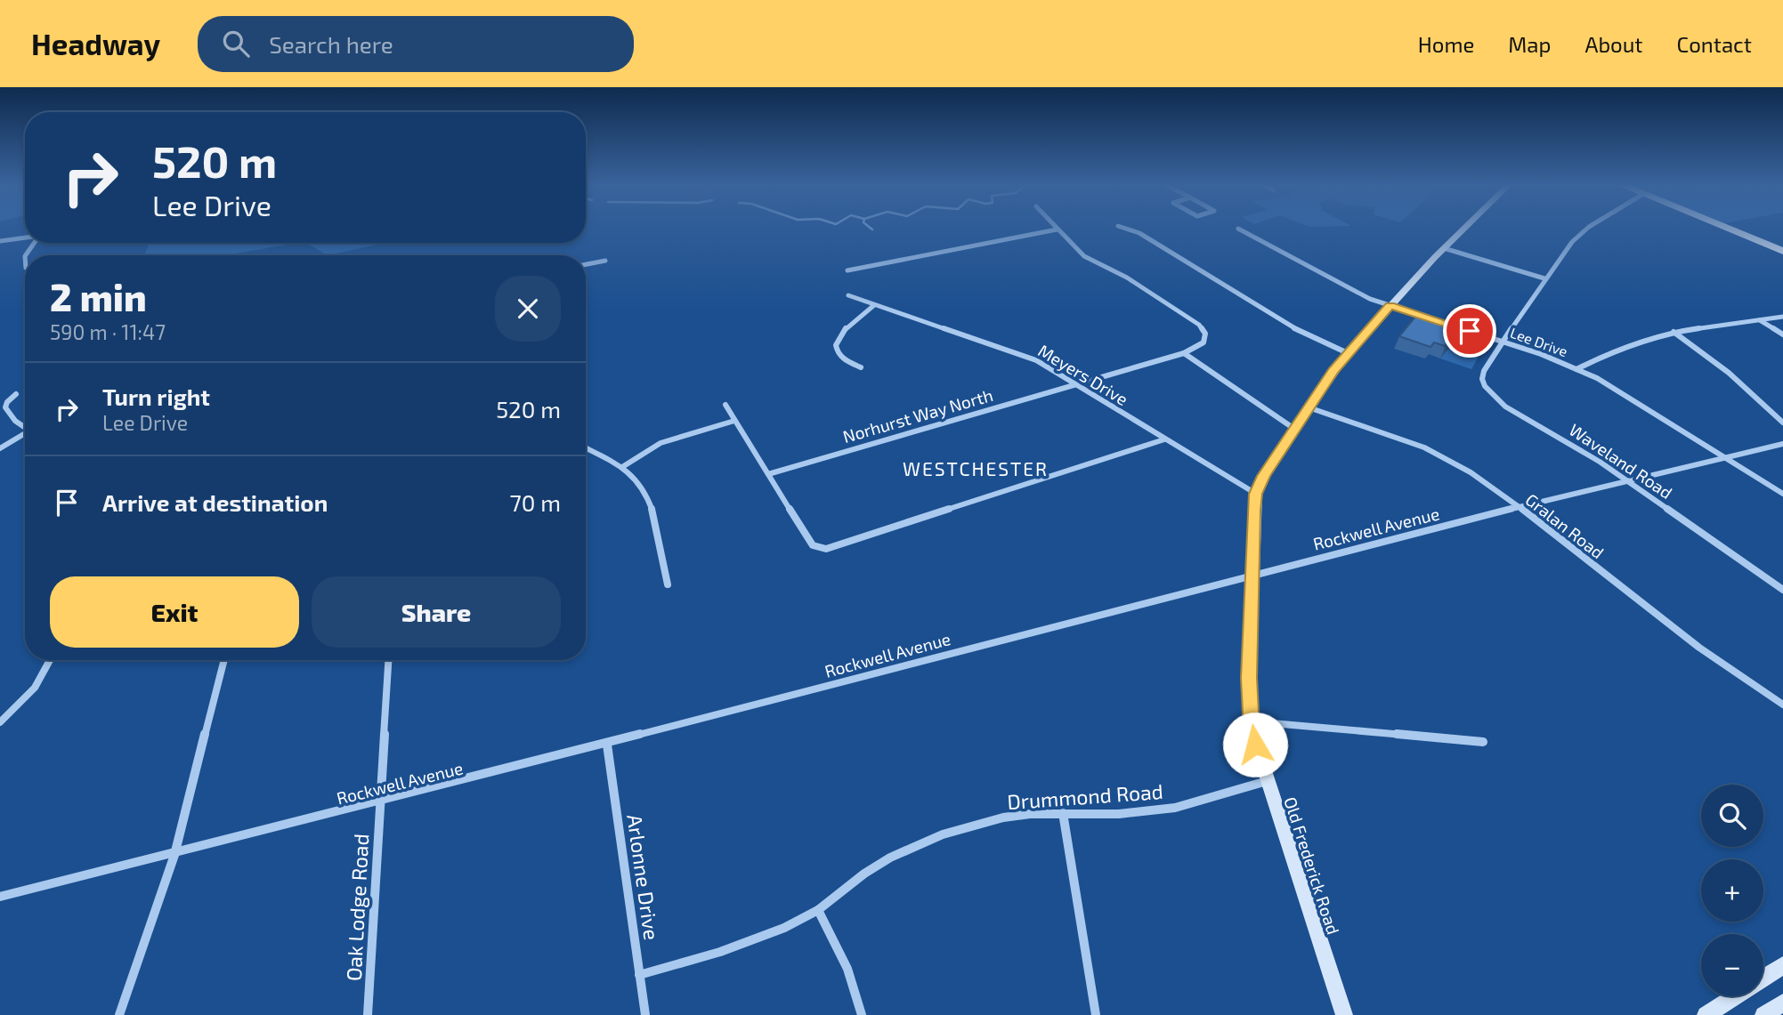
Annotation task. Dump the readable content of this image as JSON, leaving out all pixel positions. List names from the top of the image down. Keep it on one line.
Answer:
{"streets":{"street":["Lee Drive","Meyers Drive","Norhurst Way North","Waveland Road","Gralan Road","Rockwell Avenue","Drummond Road","Old Frederick Road","Arlonne Drive","Oak Lodge Road"]},"crossings":[["Lee Drive","Waveland Road"],["Lee Drive","Rockwell Avenue"],["Lee Drive","Old Frederick Road"],["Meyers Drive","Norhurst Way North"],["Meyers Drive","Old Frederick Road"],["Waveland Road","Rockwell Avenue"],["Gralan Road","Rockwell Avenue"],["Gralan Road","Old Frederick Road"],["Rockwell Avenue","Old Frederick Road"],["Rockwell Avenue","Arlonne Drive"],["Rockwell Avenue","Oak Lodge Road"],["Drummond Road","Old Frederick Road"],["Drummond Road","Arlonne Drive"]],"districts":["WESTCHESTER"],"page":{"header":"Headway","search":"Search here","nav":["Home","Map","About","Contact"],"turn":["520 m","Lee Drive"],"heading":["2 min","590 m · 11:47"],"list":[{"name":"Turn right","note":"Lee Drive","value":"520 m"},{"name":"Arrive at destination","value":"70 m"}],"buttons":["Exit","Share"],"map_buttons":["+","−"]}}
